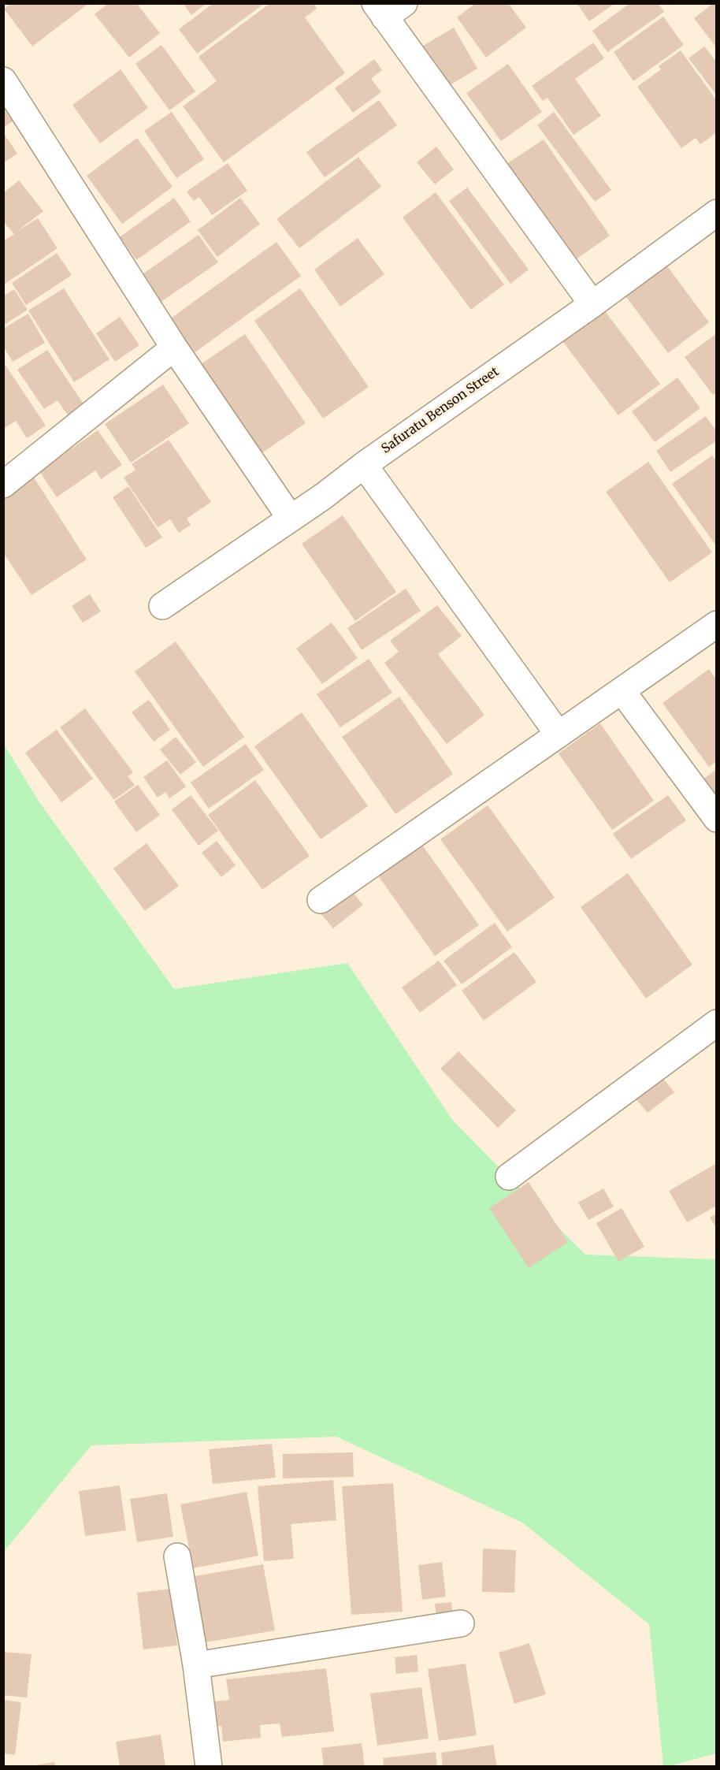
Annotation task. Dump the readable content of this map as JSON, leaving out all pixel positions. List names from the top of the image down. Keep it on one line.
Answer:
{"streets":{"street":["Safuratu Benson Street"]}}
